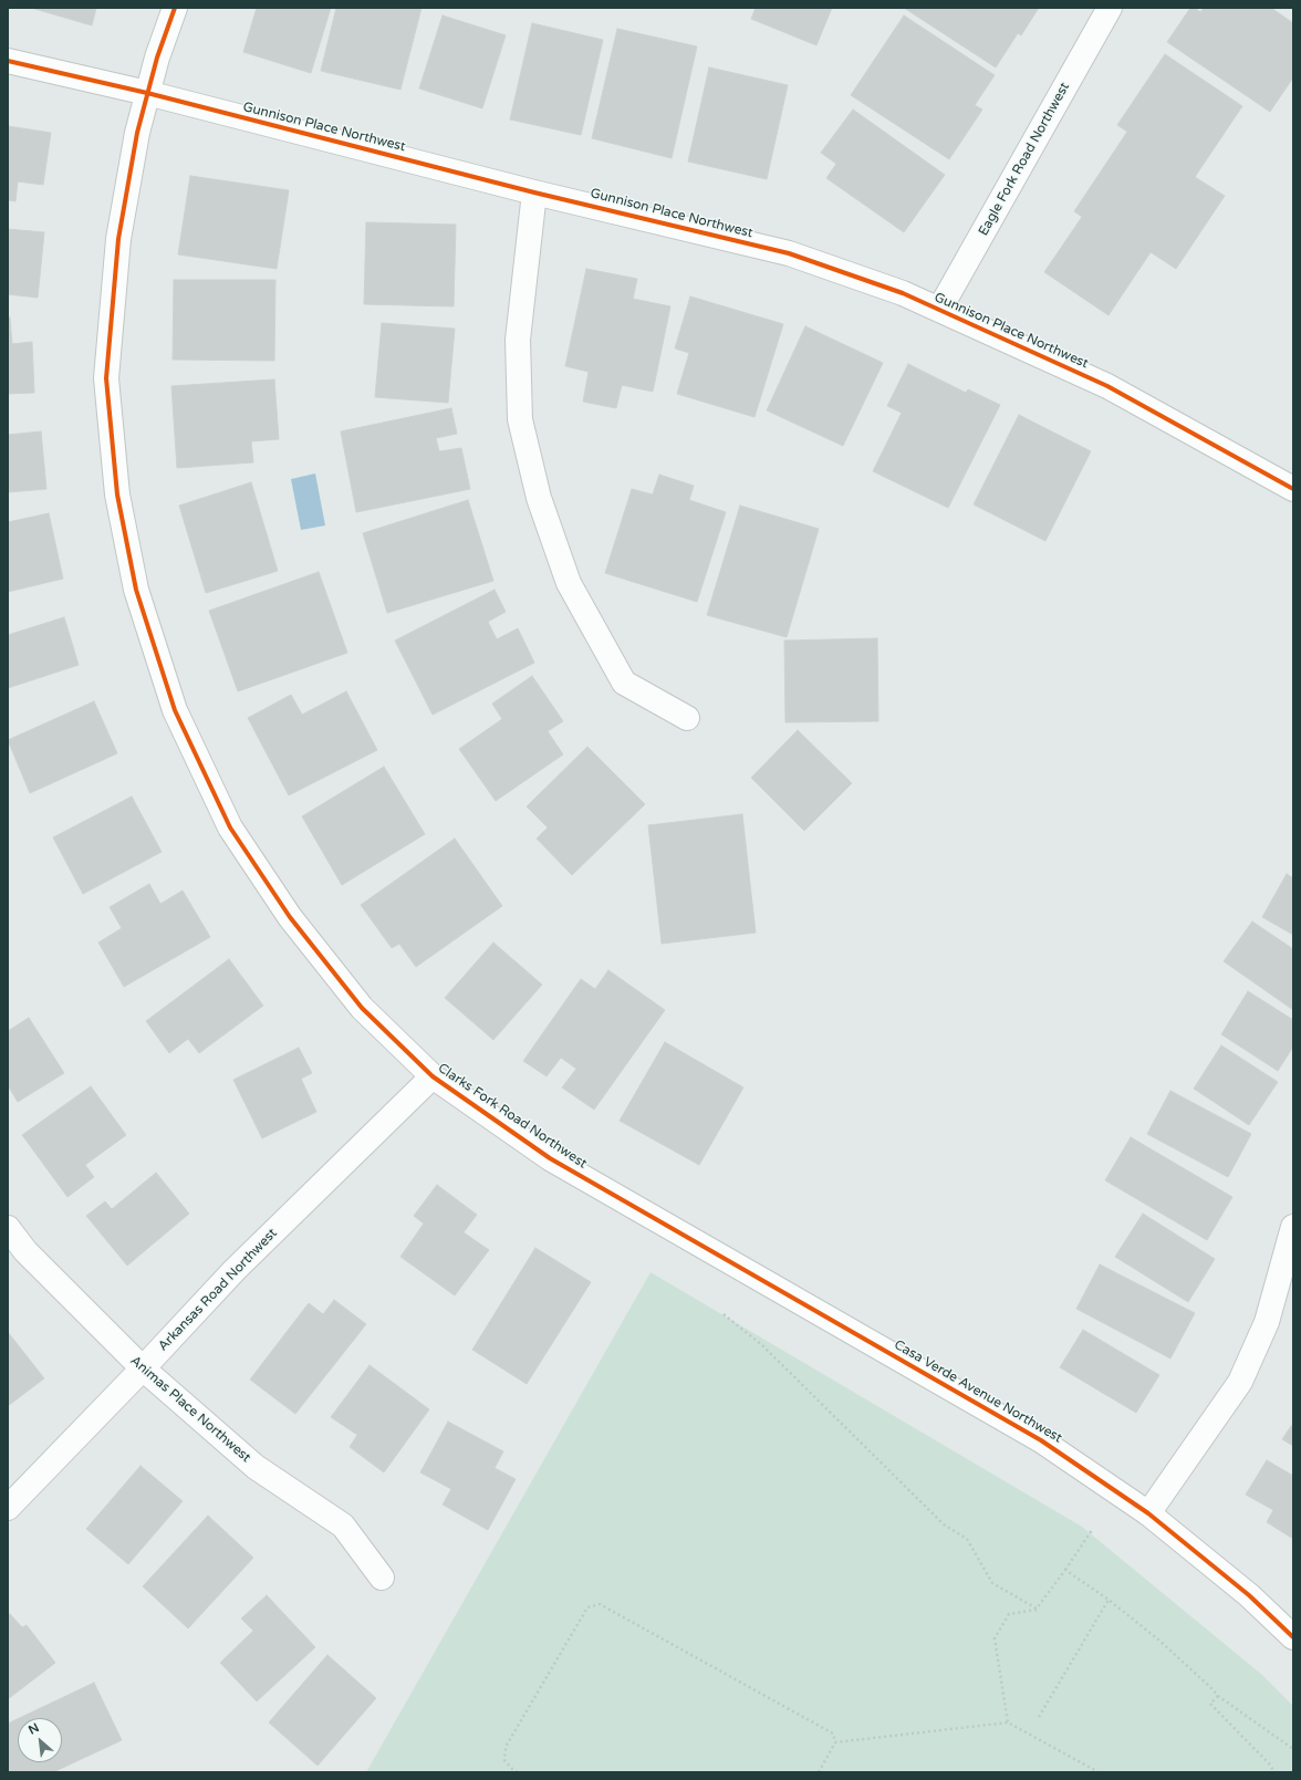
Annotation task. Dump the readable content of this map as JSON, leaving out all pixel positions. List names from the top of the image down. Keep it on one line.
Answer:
{"streets":{"street":["Gunnison Place Northwest","Eagle Fork Road Northwest","Clarks Fork Road Northwest","Arkansas Road Northwest","Casa Verde Avenue Northwest","Animas Place Northwest"]},"crossings":[["Gunnison Place Northwest","Eagle Fork Road Northwest"],["Gunnison Place Northwest","Clarks Fork Road Northwest"],["Clarks Fork Road Northwest","Arkansas Road Northwest"],["Clarks Fork Road Northwest","Casa Verde Avenue Northwest"],["Arkansas Road Northwest","Animas Place Northwest"]],"north":"top left"}
